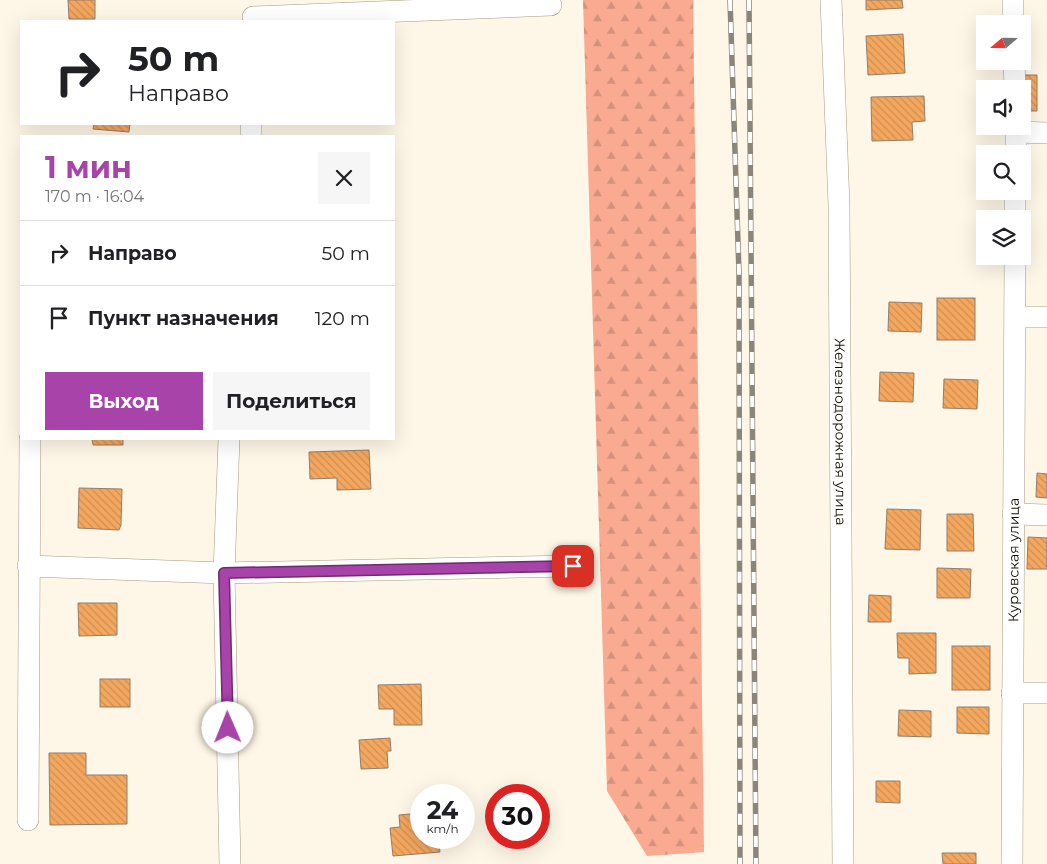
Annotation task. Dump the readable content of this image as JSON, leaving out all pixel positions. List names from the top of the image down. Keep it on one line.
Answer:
{"streets":{"street":["Железнодорожная улица","Куровская улица"]},"north":"left","page":{"turn":["50 m","Направо"],"heading":["1 мин","170 m · 16:04"],"list":[{"name":"Направо","value":"50 m"},{"name":"Пункт назначения","value":"120 m"}],"buttons":["Выход","Поделиться"],"speed":"24 km/h","limit":"30"}}
